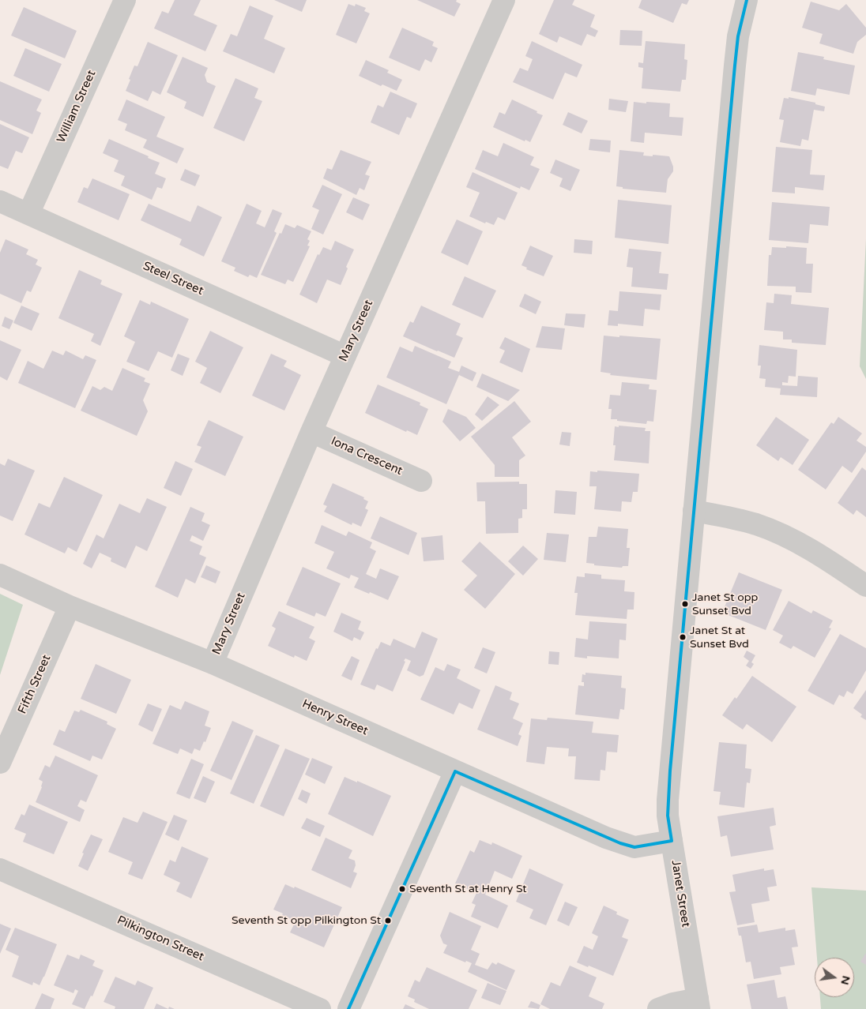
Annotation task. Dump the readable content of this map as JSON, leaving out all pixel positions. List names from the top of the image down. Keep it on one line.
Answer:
{"streets":{"street":["William Street","Steel Street","Mary Street","Iona Crescent","Fifth Street","Henry Street","Janet Street","Pilkington Street"]},"crossings":[["William Street","Steel Street"],["Steel Street","Mary Street"],["Mary Street","Iona Crescent"],["Mary Street","Henry Street"],["Fifth Street","Henry Street"],["Henry Street","Janet Street"]],"places":["Janet St opp Sunset Bvd","Janet St at Sunset Bvd","Seventh St at Henry St","Seventh St opp Pilkington St"],"north":"right"}
